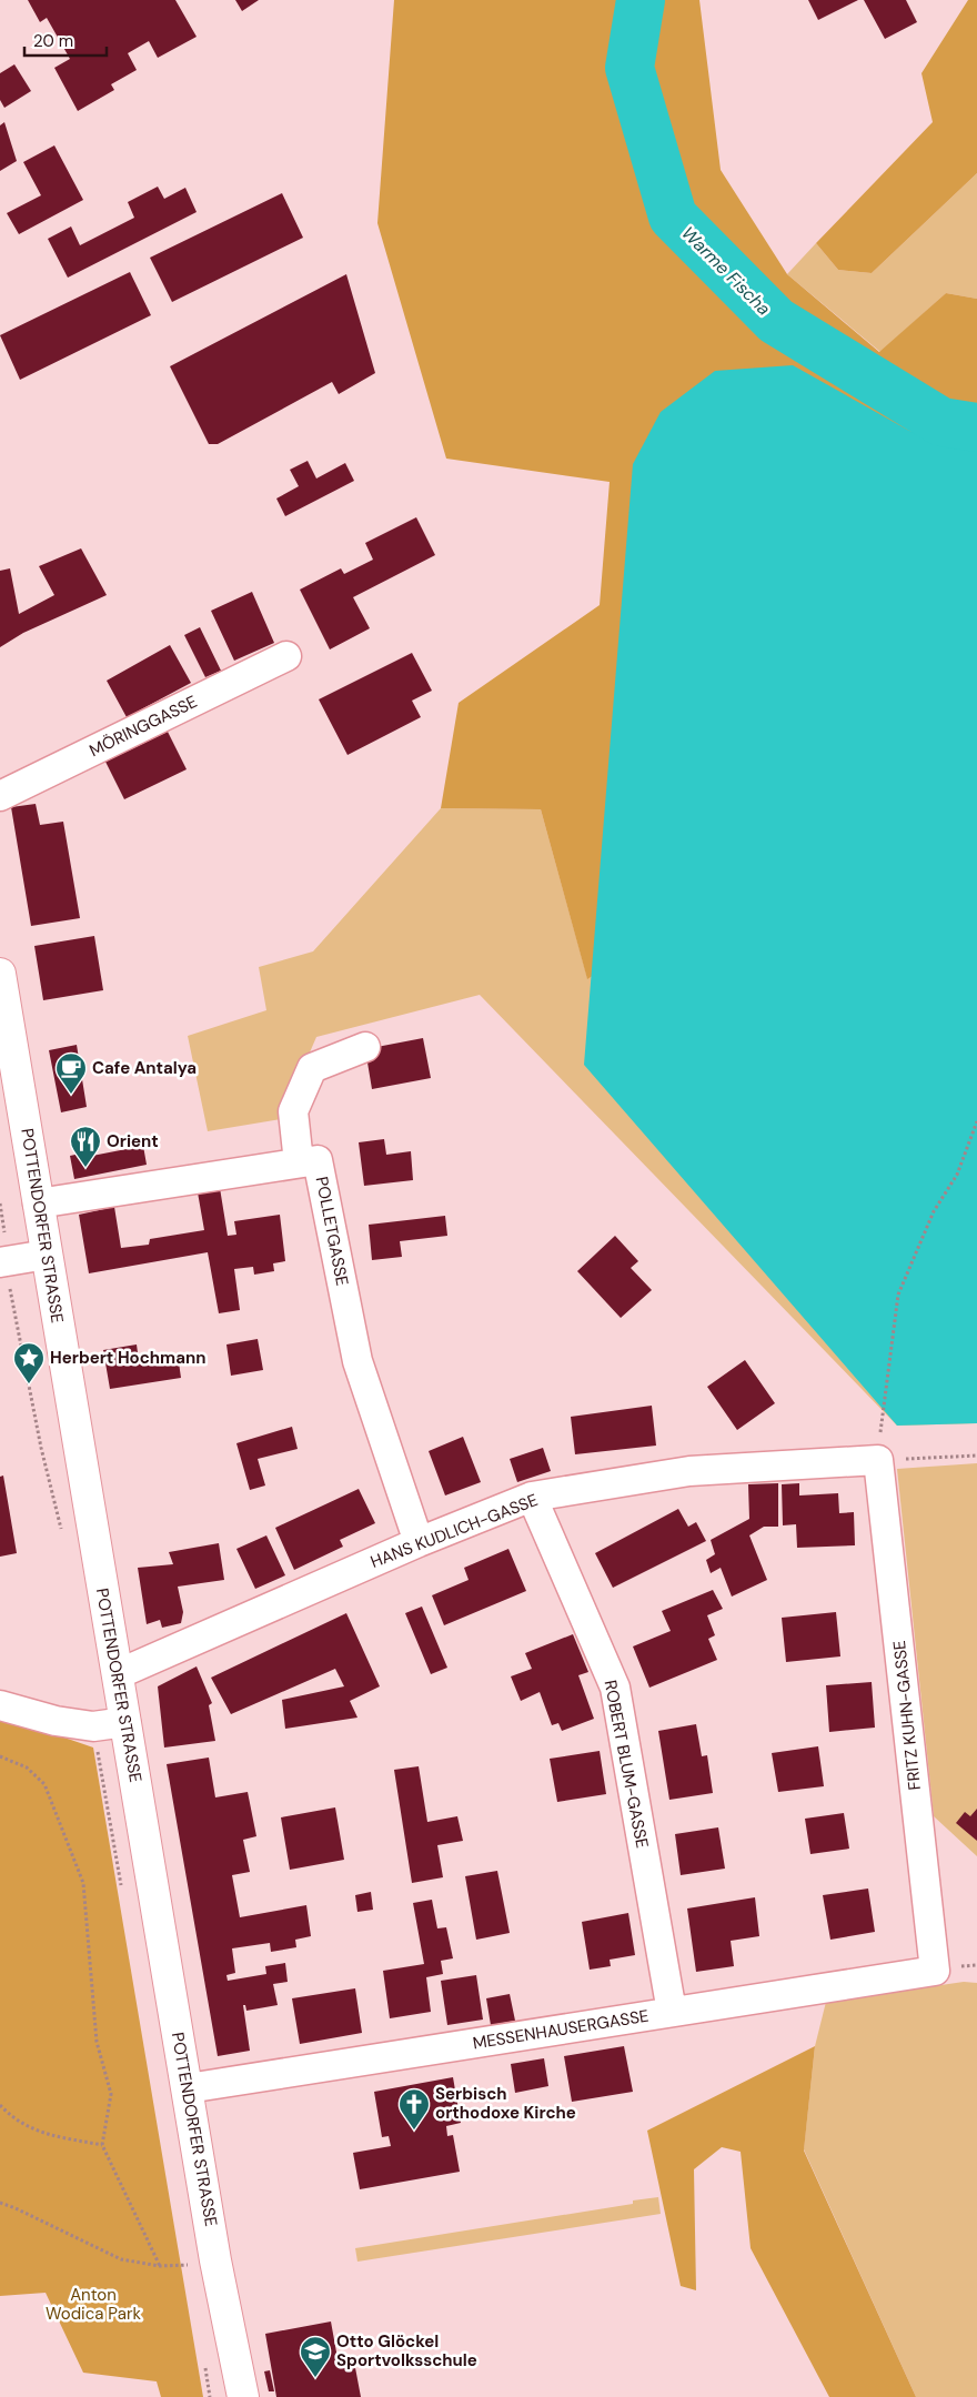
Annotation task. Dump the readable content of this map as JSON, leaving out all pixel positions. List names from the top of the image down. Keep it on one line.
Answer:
{"streets":{"main road":["POTTENDORFER STRASSE"],"street":["MÖRINGGASSE","POLLETGASSE","HANS KUDLICH-GASSE","FRITZ KUHN-GASSE","ROBERT BLUM-GASSE","MESSENHAUSERGASSE"]},"crossings":[["POTTENDORFER STRASSE","POLLETGASSE"],["POTTENDORFER STRASSE","HANS KUDLICH-GASSE"],["POTTENDORFER STRASSE","MESSENHAUSERGASSE"],["POLLETGASSE","HANS KUDLICH-GASSE"],["HANS KUDLICH-GASSE","FRITZ KUHN-GASSE"],["HANS KUDLICH-GASSE","ROBERT BLUM-GASSE"],["FRITZ KUHN-GASSE","MESSENHAUSERGASSE"],["ROBERT BLUM-GASSE","MESSENHAUSERGASSE"]],"water":["Warme Fischa"],"parks":["Anton Wodica Park"],"places":{"cafe":["Cafe Antalya"],"restaurant":["Orient"],"place":["Herbert Hochmann"],"church":["Serbisch orthodoxe Kirche"],"school or university":["Otto Glöckel Sportvolksschule"]},"scale_bar":"20 m"}
